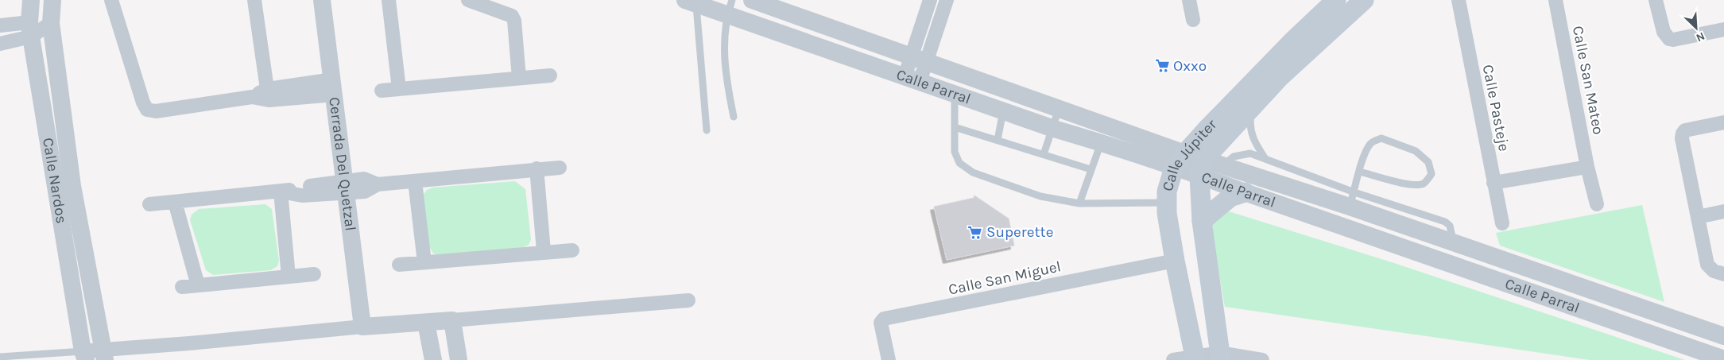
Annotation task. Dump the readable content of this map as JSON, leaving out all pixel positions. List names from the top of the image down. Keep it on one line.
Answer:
{"streets":{"main road":["Calle Júpiter"],"street":["Calle San Mateo","Calle Parral","Calle Pasteje","Cerrada Del Quetzal","Calle Nardos","Calle San Miguel"]},"crossings":[["Calle Parral","Calle Júpiter"],["Calle Júpiter","Calle San Miguel"]],"places":{"supermarket":["Oxxo","Superette"]},"north":"bottom right"}
